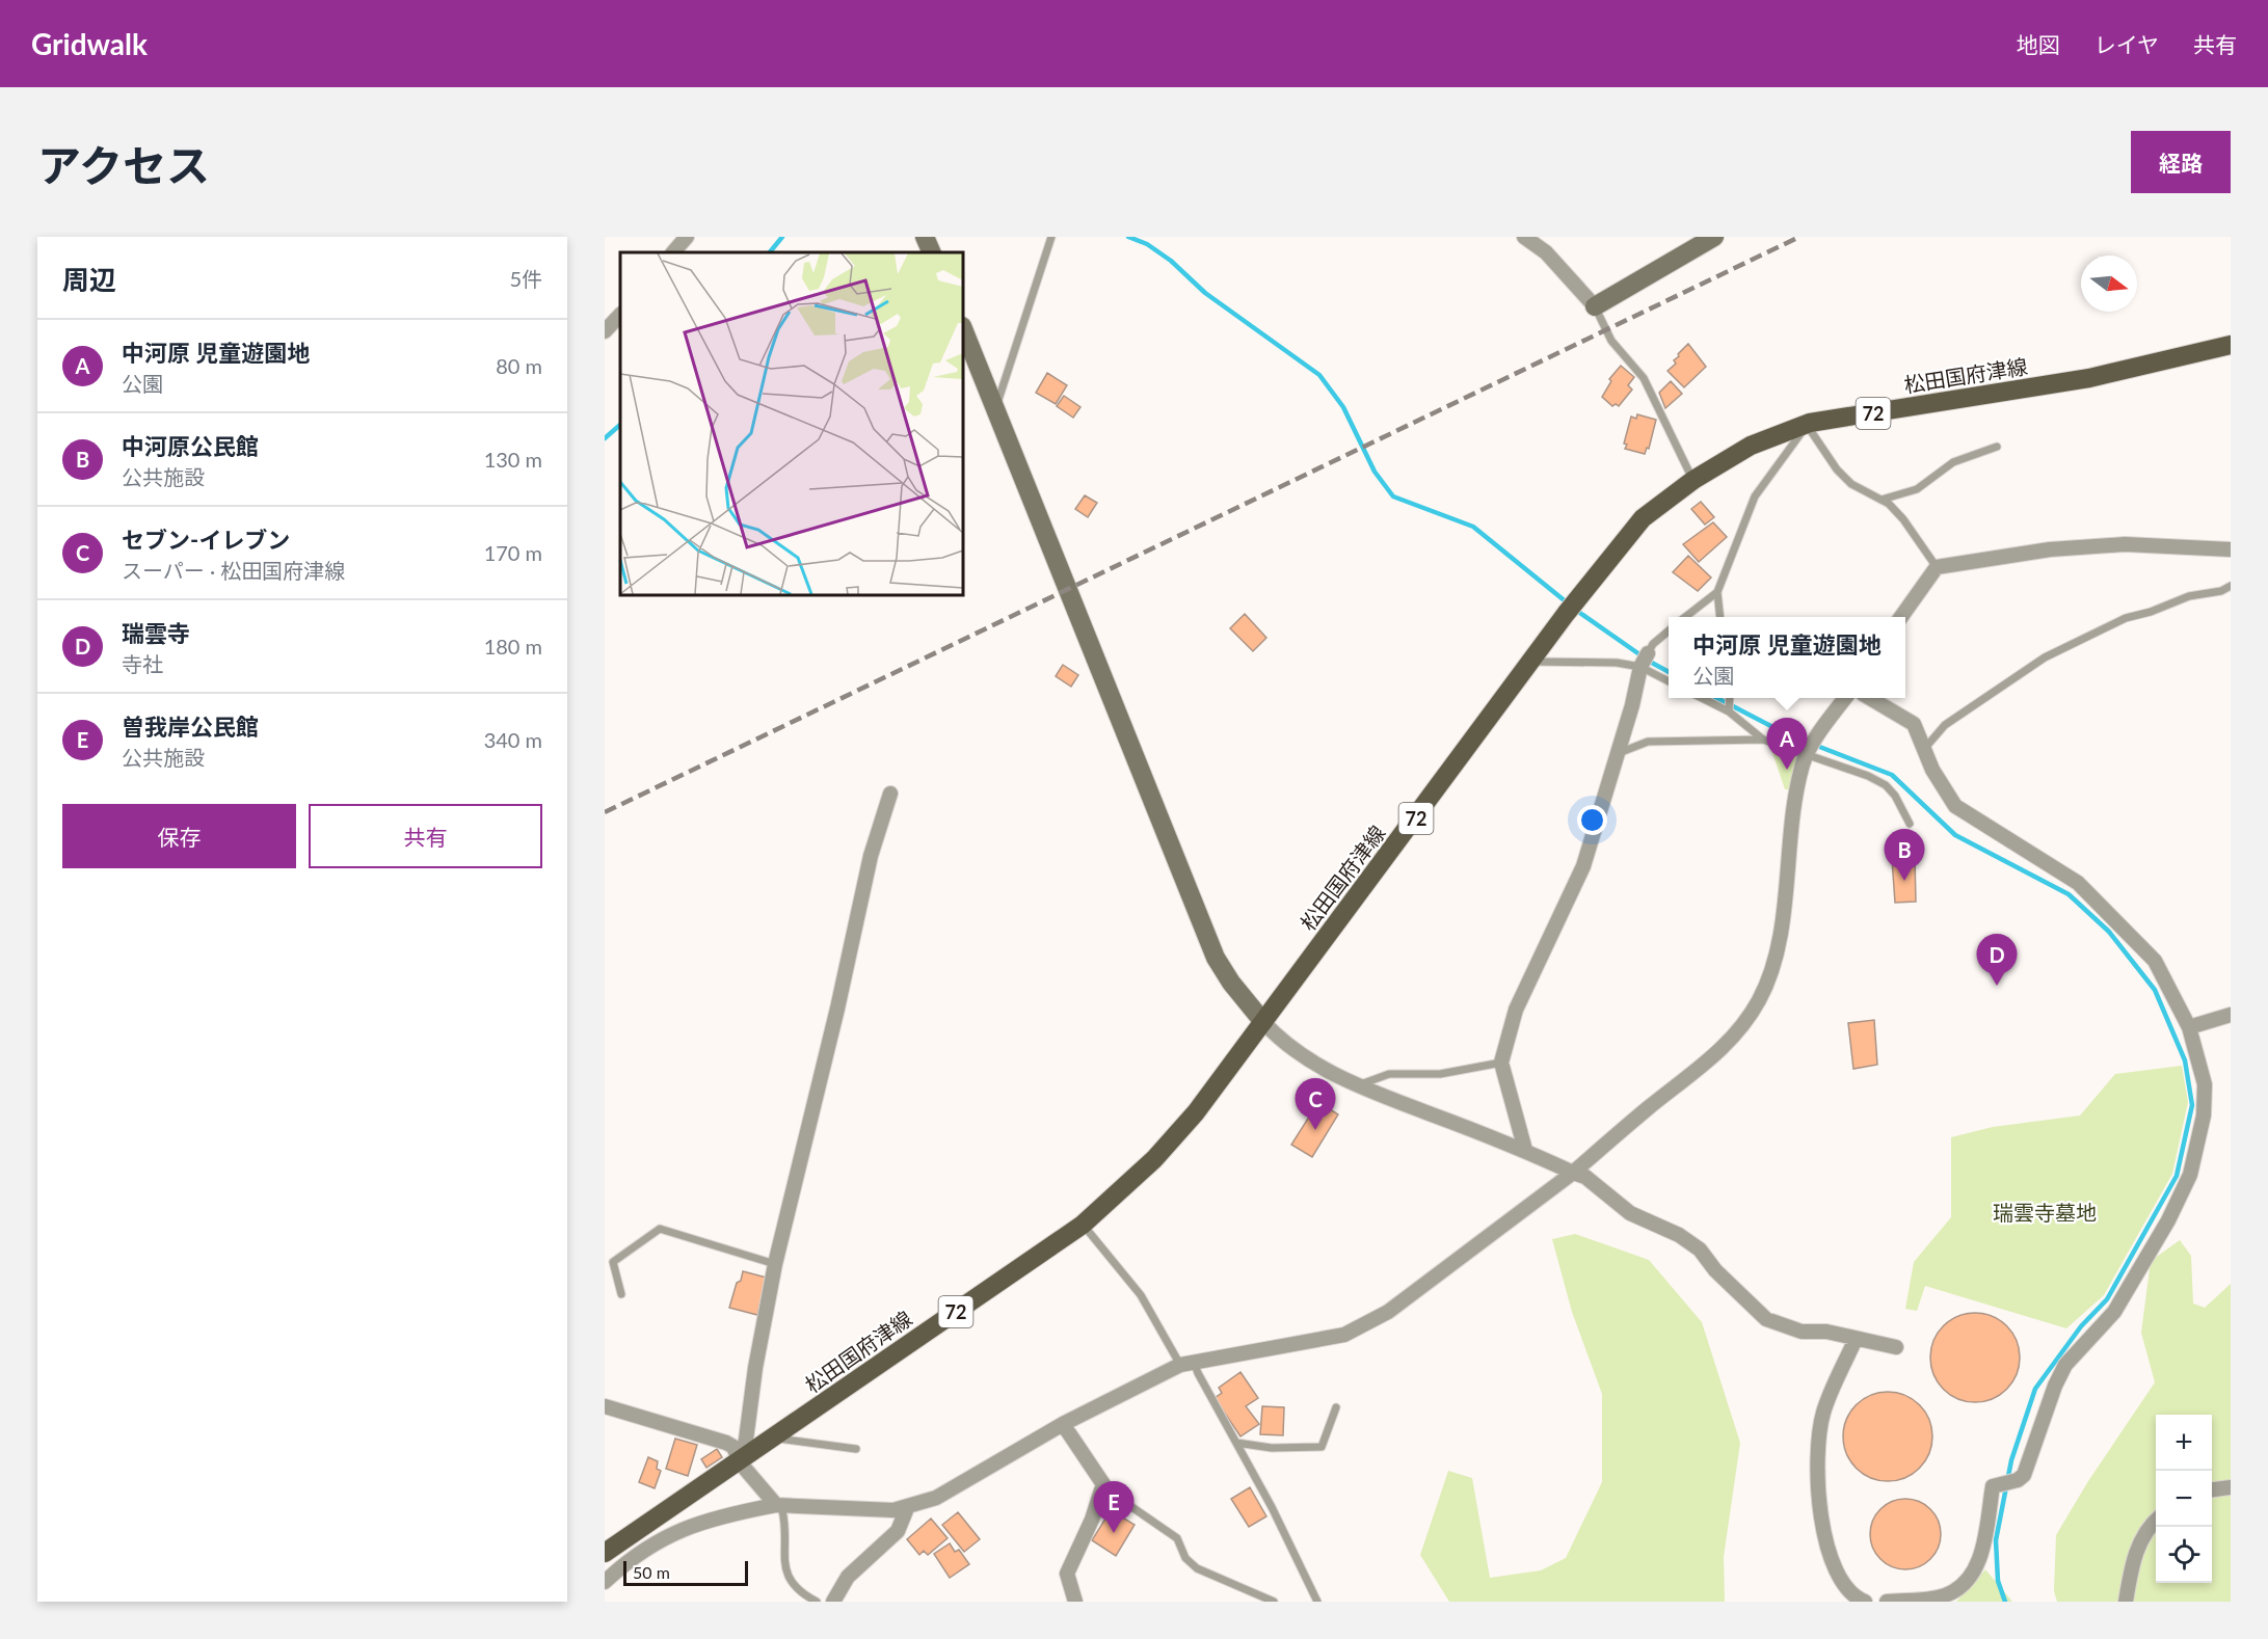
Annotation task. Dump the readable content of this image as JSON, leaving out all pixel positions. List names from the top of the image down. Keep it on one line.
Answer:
{"streets":{"main road":["松田国府津線","72"]},"parks":["瑞雲寺墓地"],"scale_bar":"50 m","north":"right","page":{"header":"Gridwalk","nav":["地図","レイヤ","共有"],"title":"アクセス","buttons":["経路",["保存","共有"]],"heading":["周辺","5件"],"list":[{"mark":"A","name":"中河原 児童遊園地","note":"公園","value":"80 m"},{"mark":"B","name":"中河原公民館","note":"公共施設","value":"130 m"},{"mark":"C","name":"セブン-イレブン","note":"スーパー · 松田国府津線","value":"170 m"},{"mark":"D","name":"瑞雲寺","note":"寺社","value":"180 m"},{"mark":"E","name":"曽我岸公民館","note":"公共施設","value":"340 m"}],"popup":["中河原 児童遊園地","公園"],"pins":["A","B","D","C","E"],"map_buttons":["+","−"],"scale":"50 m"}}
